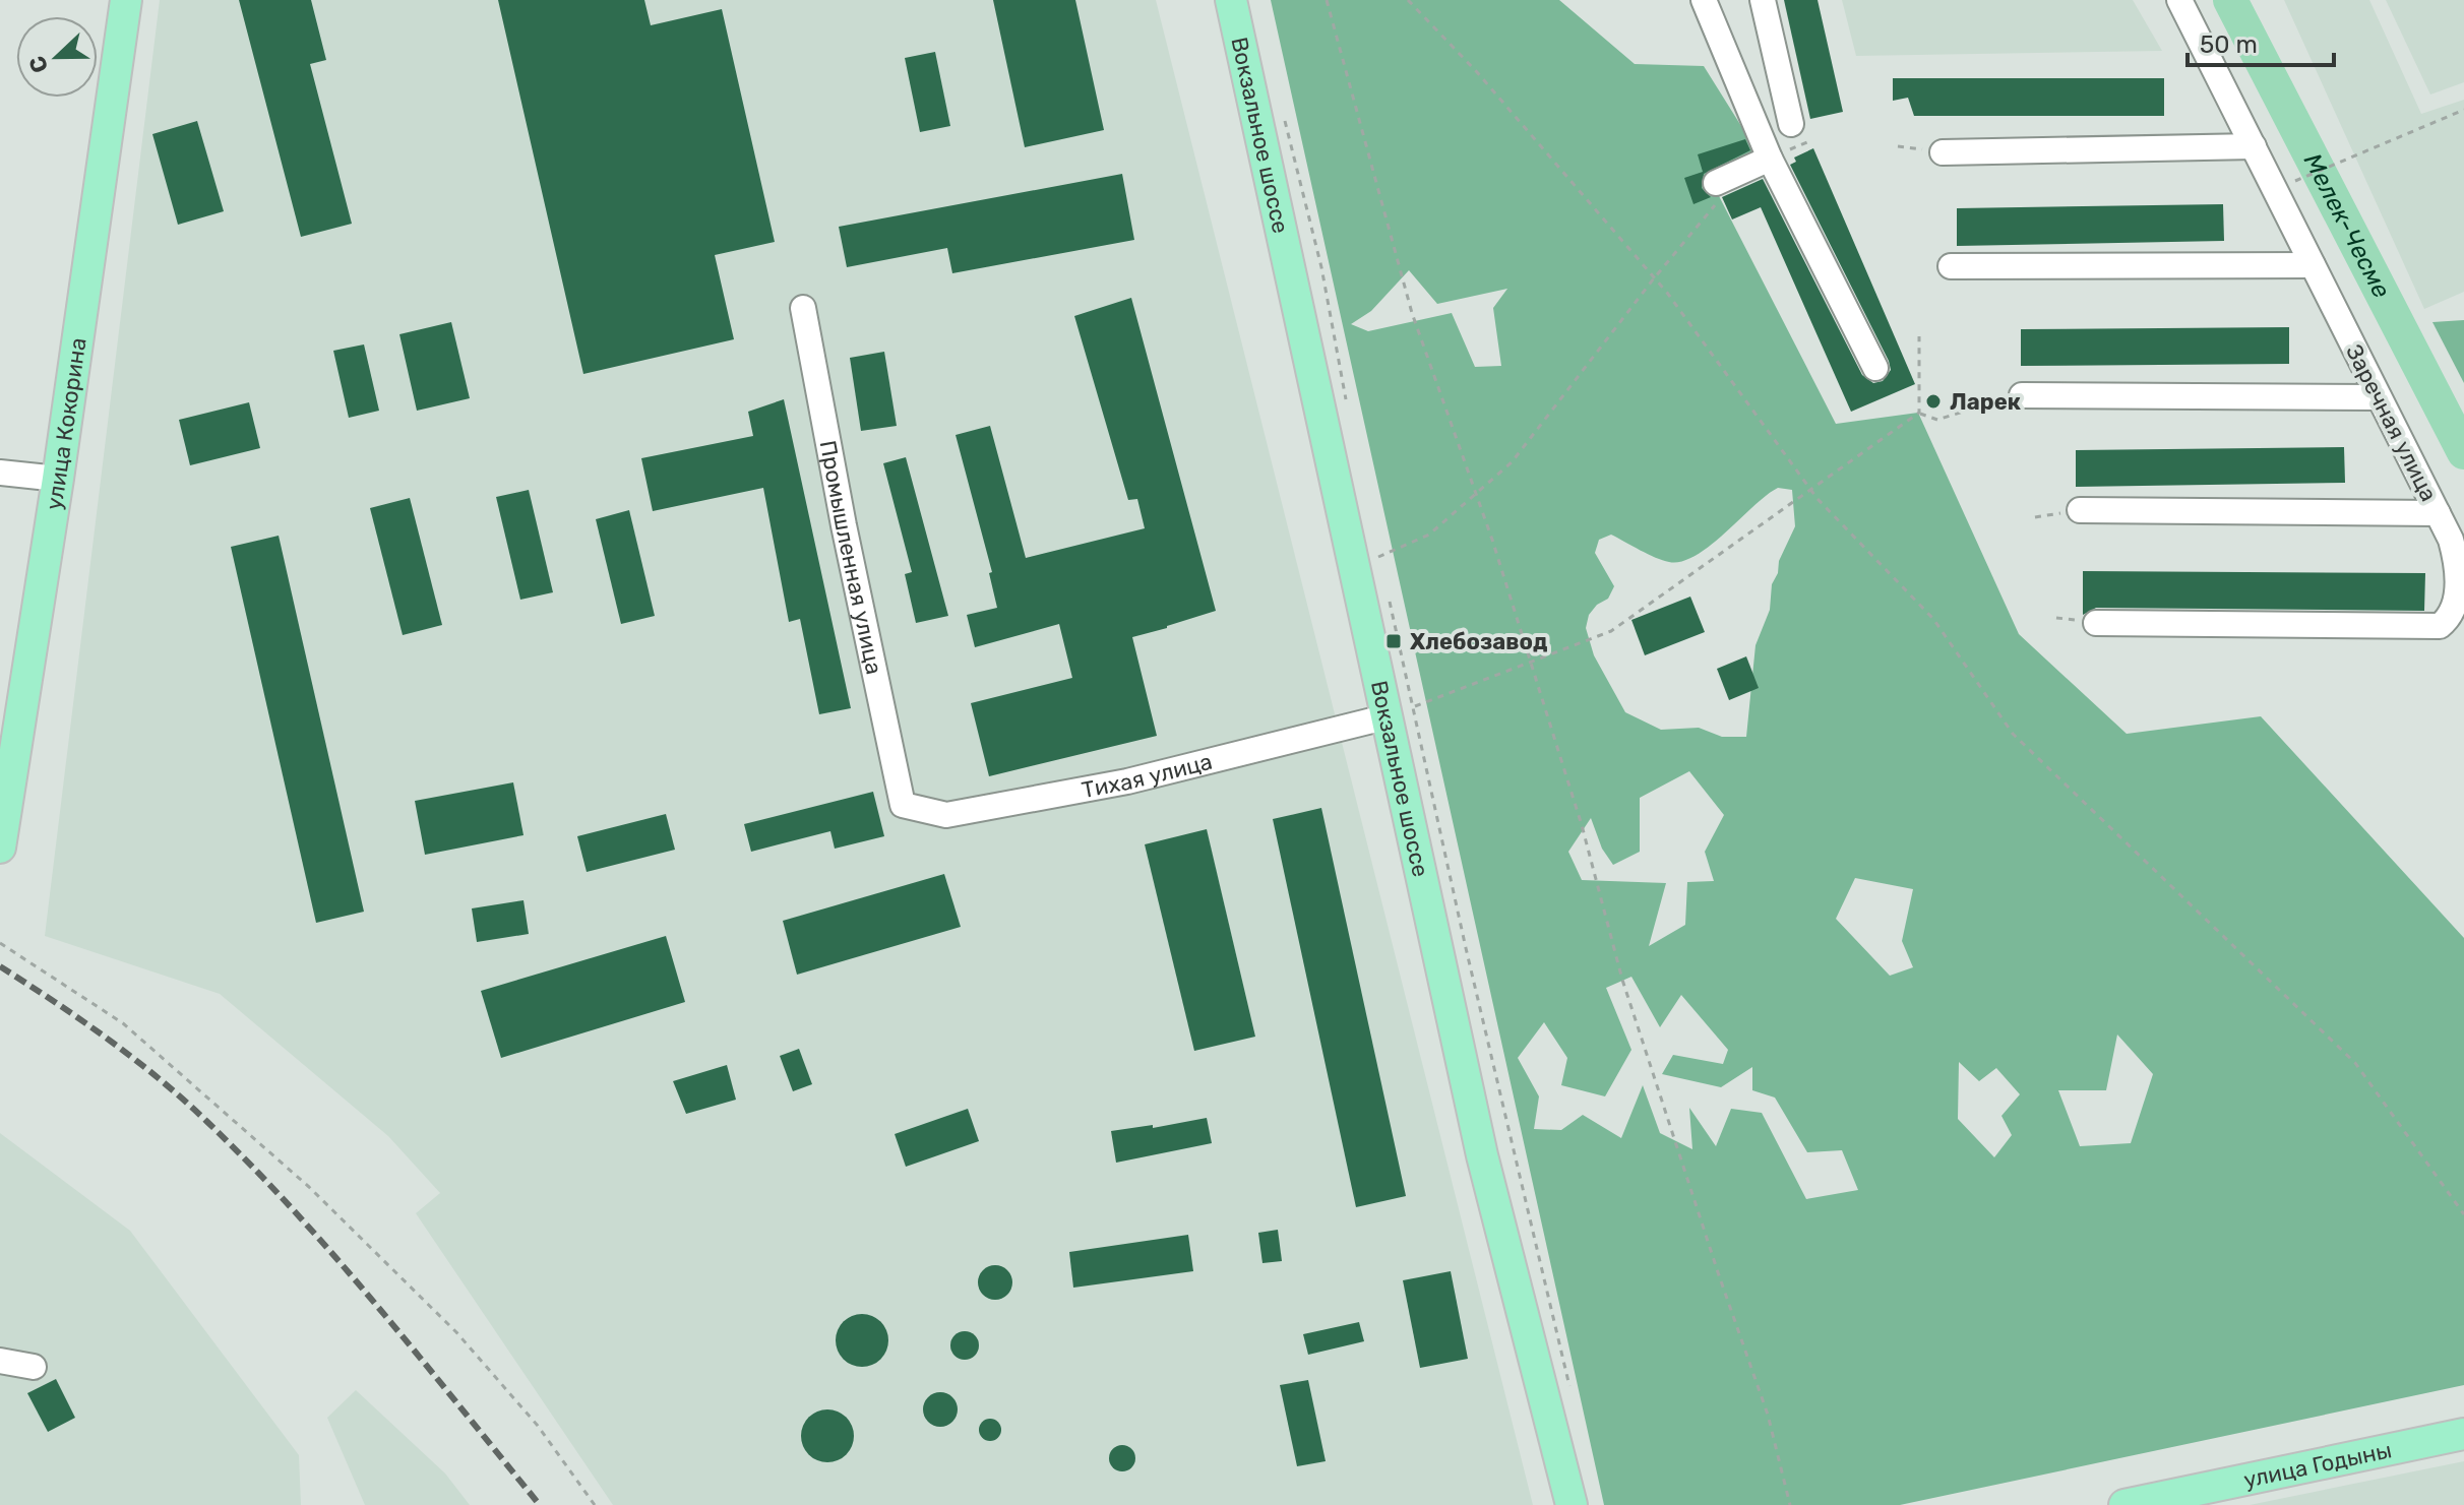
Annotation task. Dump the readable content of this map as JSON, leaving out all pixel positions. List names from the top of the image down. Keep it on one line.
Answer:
{"streets":{"main road":["Вокзальное шоссе","улица Кокорина","улица Годыны"],"street":["Заречная улица","Промышленная улица","Тихая улица"]},"crossings":[["Вокзальное шоссе","Тихая улица"],["Промышленная улица","Тихая улица"]],"water":["Мелек-Чесме"],"places":{"other":["Ларек"],"transit":["Хлебозавод"]},"scale_bar":"50 m","north":"left"}
